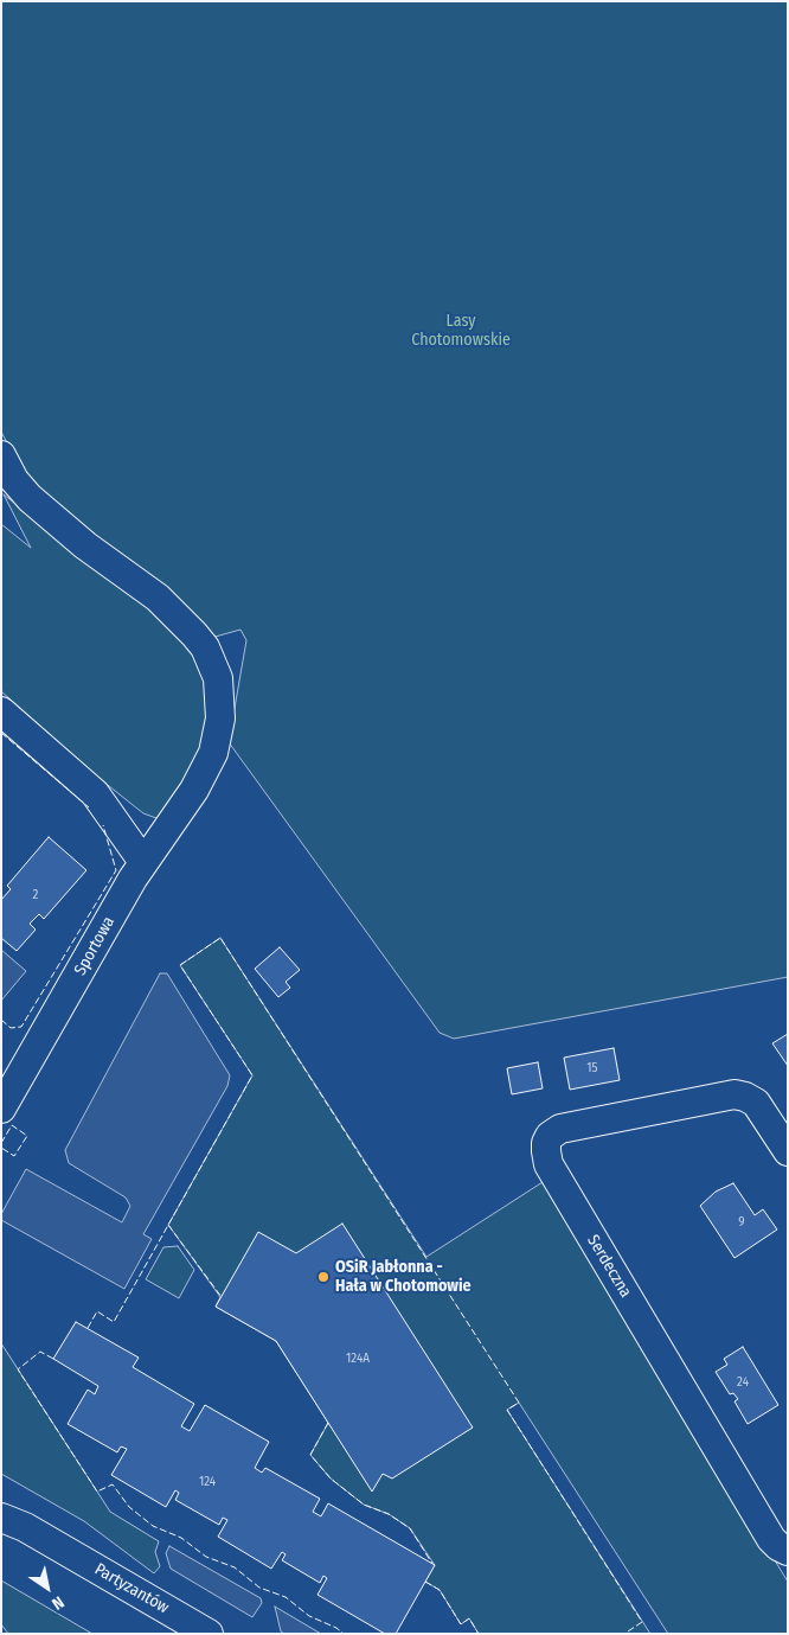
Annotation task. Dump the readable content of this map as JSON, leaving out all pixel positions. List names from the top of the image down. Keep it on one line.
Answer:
{"streets":{"street":["Sportowa","Serdeczna","Partyzantów"]},"parks":["Lasy Chotomowskie"],"places":["OSiR Jabłonna - Hała w Chotomowie"],"house_numbers":["2","15","9","124A","24","124"],"north":"bottom right"}
